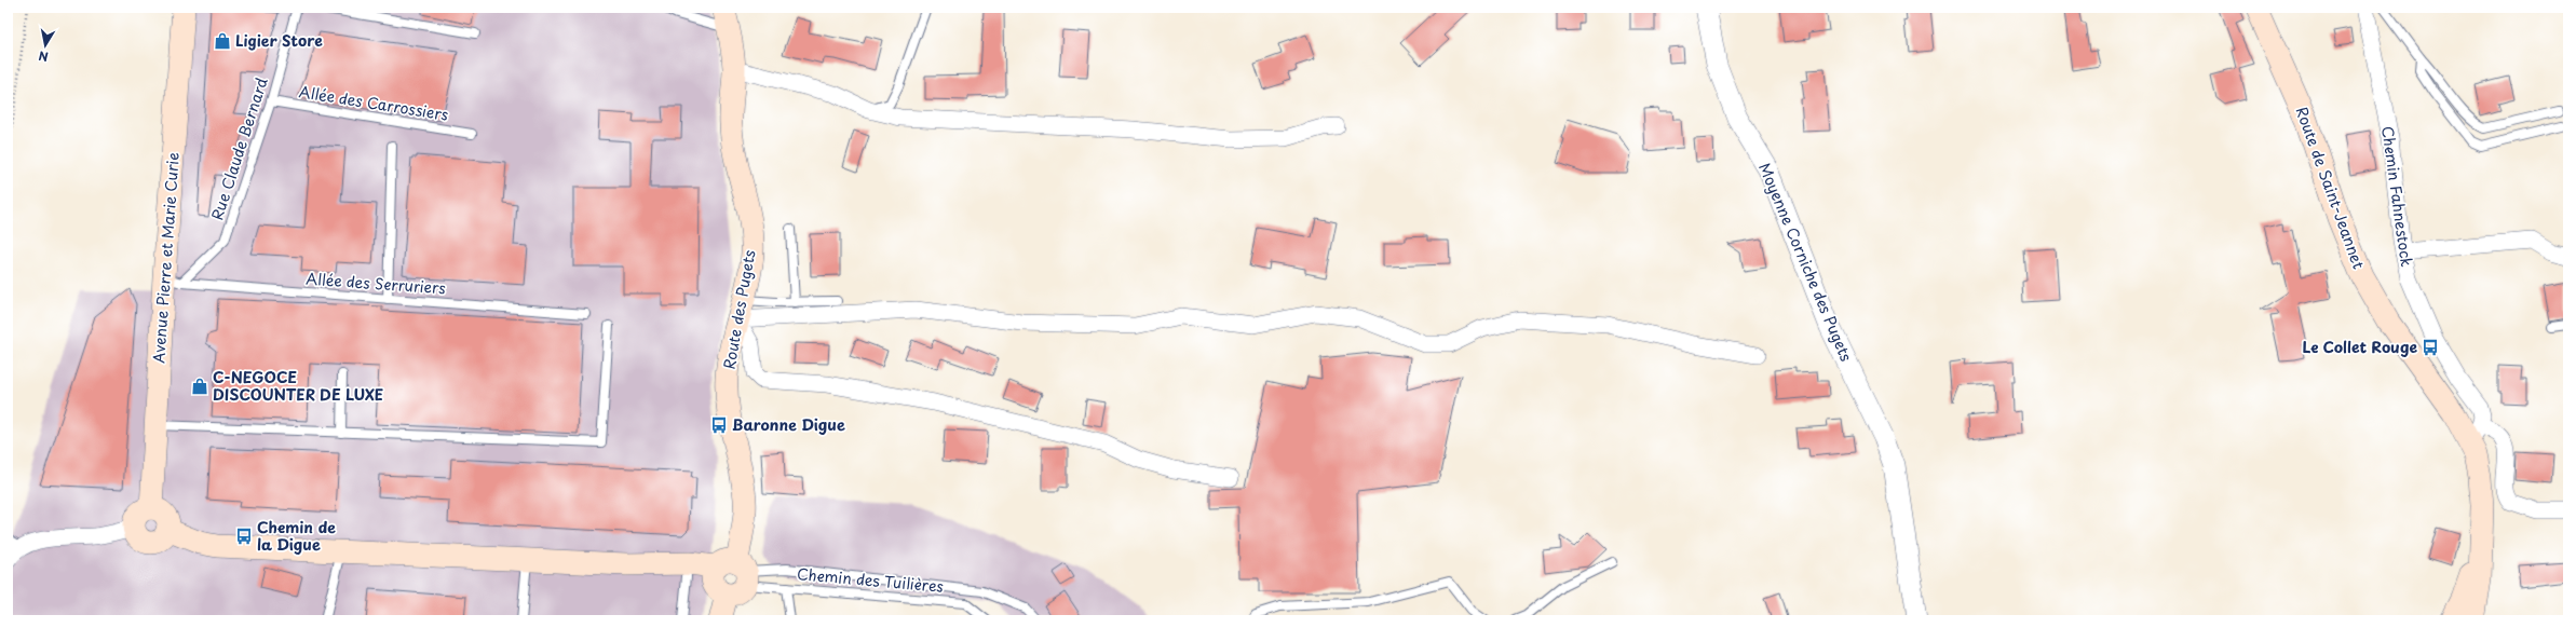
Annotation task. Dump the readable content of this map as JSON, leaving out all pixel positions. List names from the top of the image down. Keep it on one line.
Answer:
{"streets":{"main road":["Route de Saint-Jeannet","Avenue Pierre et Marie Curie","Route des Pugets"],"street":["Chemin Fahnestock","Moyenne Corniche des Pugets"],"lane":["Allée des Carrossiers","Rue Claude Bernard","Allée des Serruriers","Chemin des Tuilières"]},"crossings":[["Allée des Carrossiers","Rue Claude Bernard"],["Rue Claude Bernard","Avenue Pierre et Marie Curie"],["Rue Claude Bernard","Allée des Serruriers"],["Route de Saint-Jeannet","Chemin Fahnestock"],["Avenue Pierre et Marie Curie","Allée des Serruriers"],["Route des Pugets","Chemin des Tuilières"]],"places":{"shop":["Ligier Store","C-NEGOCE DISCOUNTER DE LUXE"],"bus stop":["Le Collet Rouge","Baronne Digue","Chemin de la Digue"]},"north":"bottom"}
